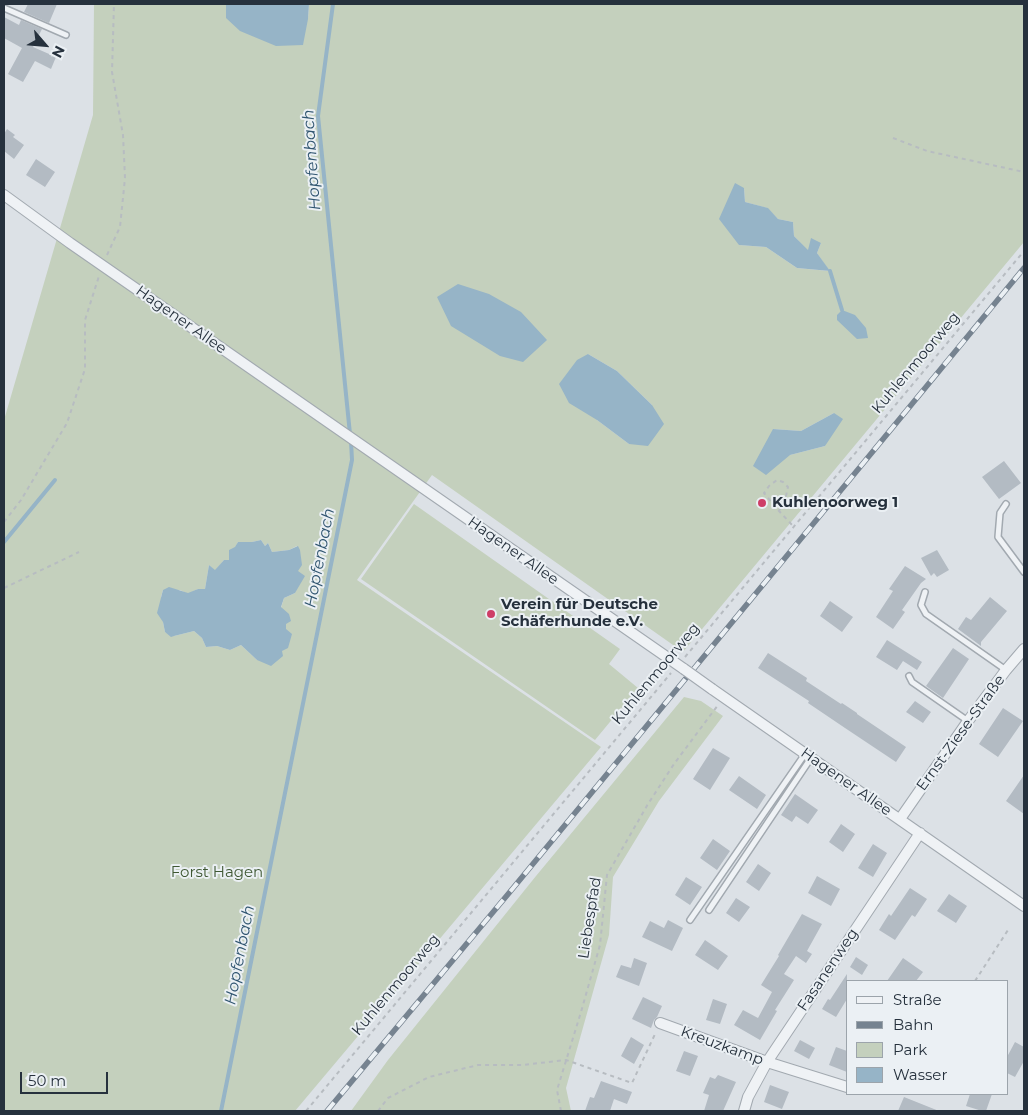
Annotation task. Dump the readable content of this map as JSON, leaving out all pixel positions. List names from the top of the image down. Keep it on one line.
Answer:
{"streets":{"street":["Hagener Allee","Ernst-Ziese-Straße","Fasanenweg","Kreuzkamp"],"path":["Kuhlenmoorweg","Liebespfad"]},"crossings":[["Hagener Allee","Kuhlenmoorweg"],["Hagener Allee","Ernst-Ziese-Straße"],["Hagener Allee","Liebespfad"],["Hagener Allee","Fasanenweg"],["Fasanenweg","Kreuzkamp"]],"water":["Hopfenbach"],"parks":["Forst Hagen"],"places":["Kuhlenoorweg 1","Verein für Deutsche Schäferhunde e.V."],"legend":["Straße","Bahn","Park","Wasser"],"scale_bar":"50 m","north":"bottom right"}
